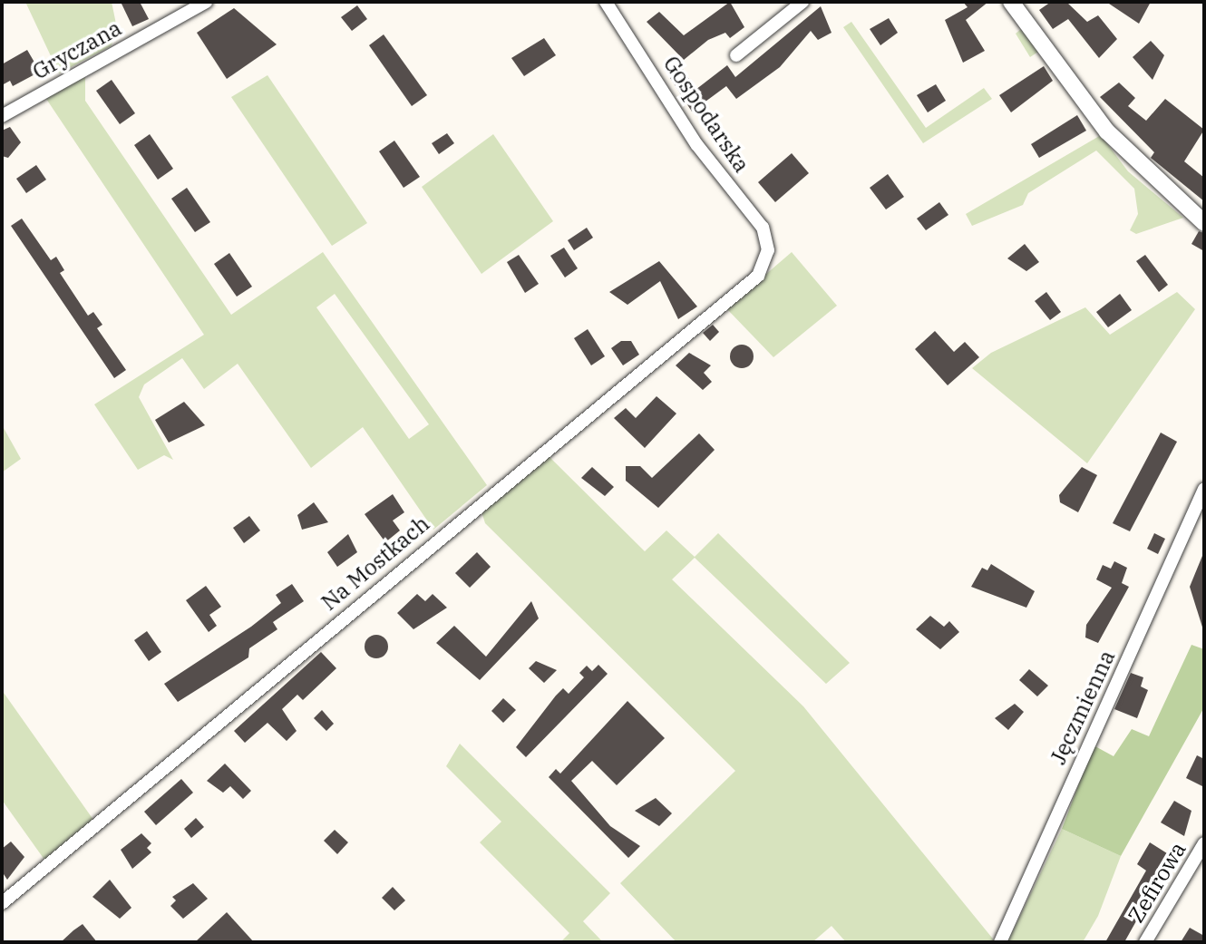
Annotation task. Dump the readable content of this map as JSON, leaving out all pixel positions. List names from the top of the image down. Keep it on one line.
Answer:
{"streets":{"street":["Gryczana","Gospodarska","Na Mostkach","Jęczmienna","Zefirowa"]},"crossings":[["Gospodarska","Na Mostkach"]]}
